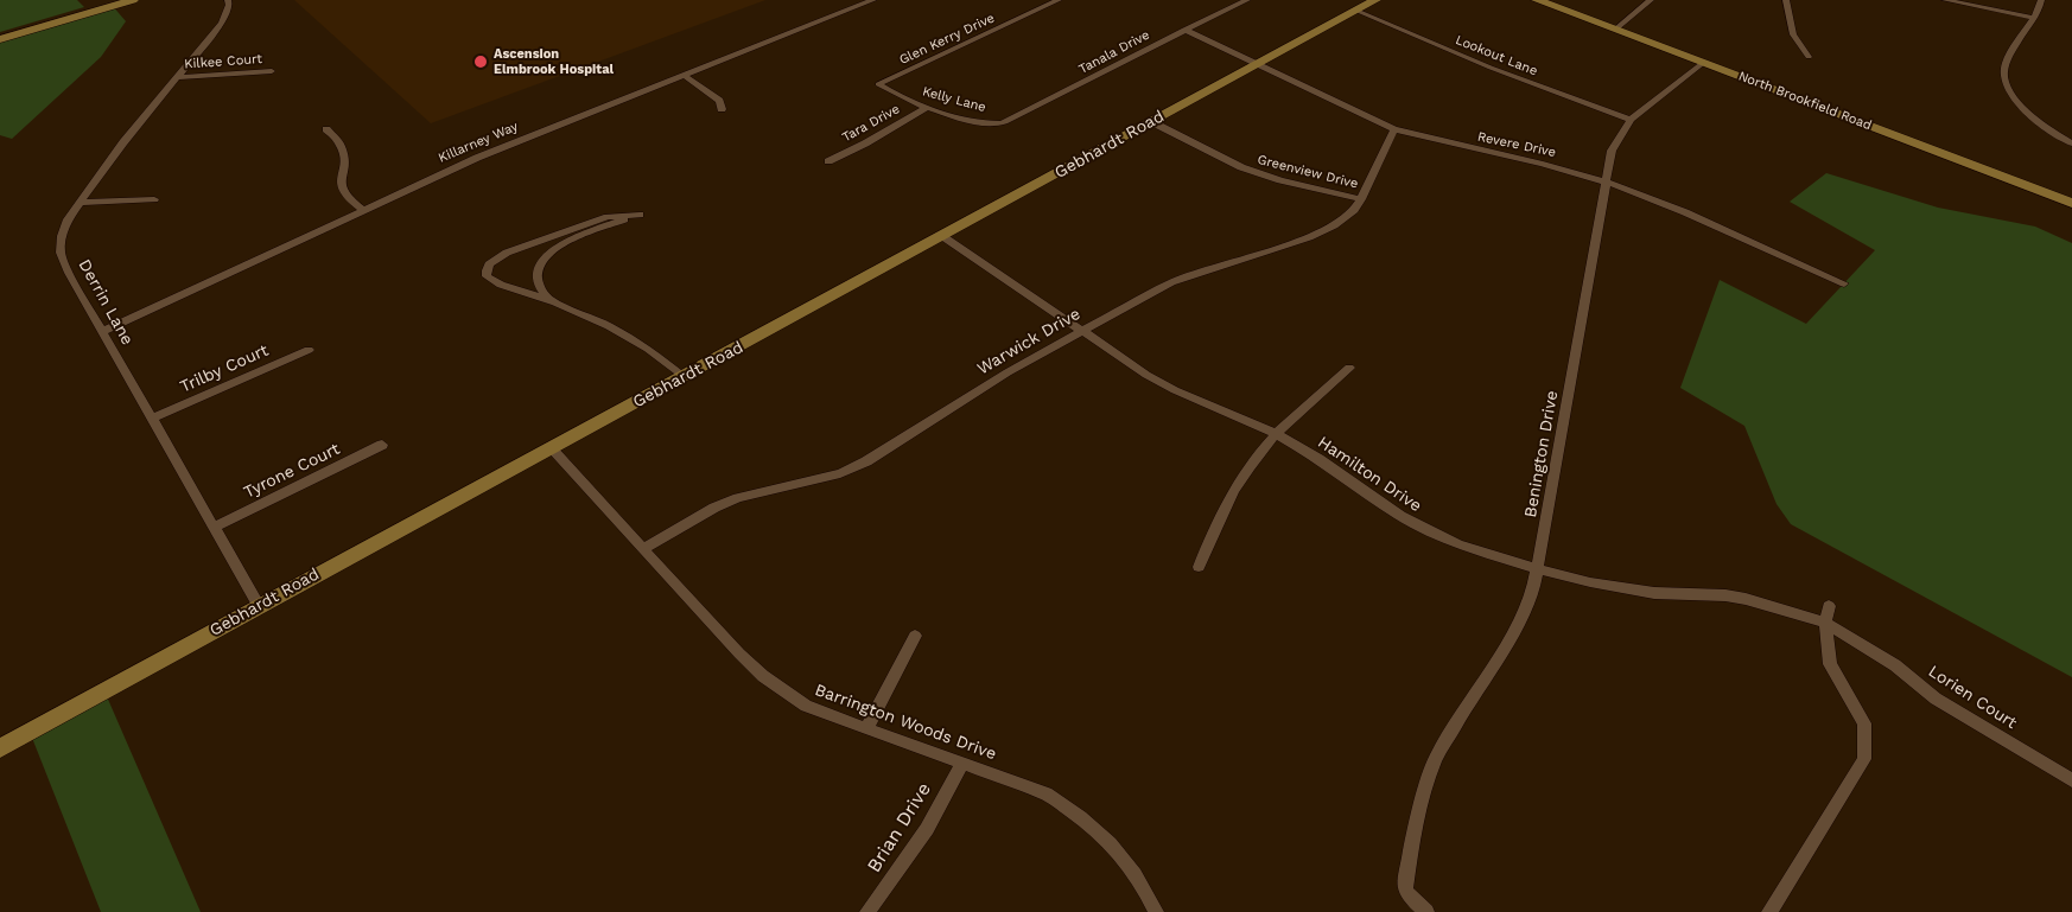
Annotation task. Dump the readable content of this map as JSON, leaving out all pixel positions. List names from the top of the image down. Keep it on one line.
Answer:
{"streets":{"street":["Glen Kerry Drive","Tanala Drive","Lookout Lane","Kilkee Court","Kelly Lane","North Brookfield Road","Tara Drive","Killarney Way","Gebhardt Road","Revere Drive","Greenview Drive","Derrin Lane","Warwick Drive","Trilby Court","Benington Drive","Tyrone Court","Hamilton Drive","Lorien Court","Barrington Woods Drive","Brian Drive"]},"crossings":[["Glen Kerry Drive","Kelly Lane"],["Tanala Drive","Kelly Lane"],["Tanala Drive","Revere Drive"],["Lookout Lane","Gebhardt Road"],["Lookout Lane","Benington Drive"],["Kilkee Court","Derrin Lane"],["Kelly Lane","Tara Drive"],["North Brookfield Road","Benington Drive"],["Killarney Way","Derrin Lane"],["Gebhardt Road","Revere Drive"],["Gebhardt Road","Greenview Drive"],["Gebhardt Road","Derrin Lane"],["Gebhardt Road","Hamilton Drive"],["Gebhardt Road","Barrington Woods Drive"],["Revere Drive","Warwick Drive"],["Revere Drive","Benington Drive"],["Greenview Drive","Warwick Drive"],["Derrin Lane","Trilby Court"],["Derrin Lane","Tyrone Court"],["Warwick Drive","Hamilton Drive"],["Warwick Drive","Barrington Woods Drive"],["Benington Drive","Hamilton Drive"],["Hamilton Drive","Lorien Court"],["Barrington Woods Drive","Brian Drive"]],"places":["Ascension Elmbrook Hospital"]}
